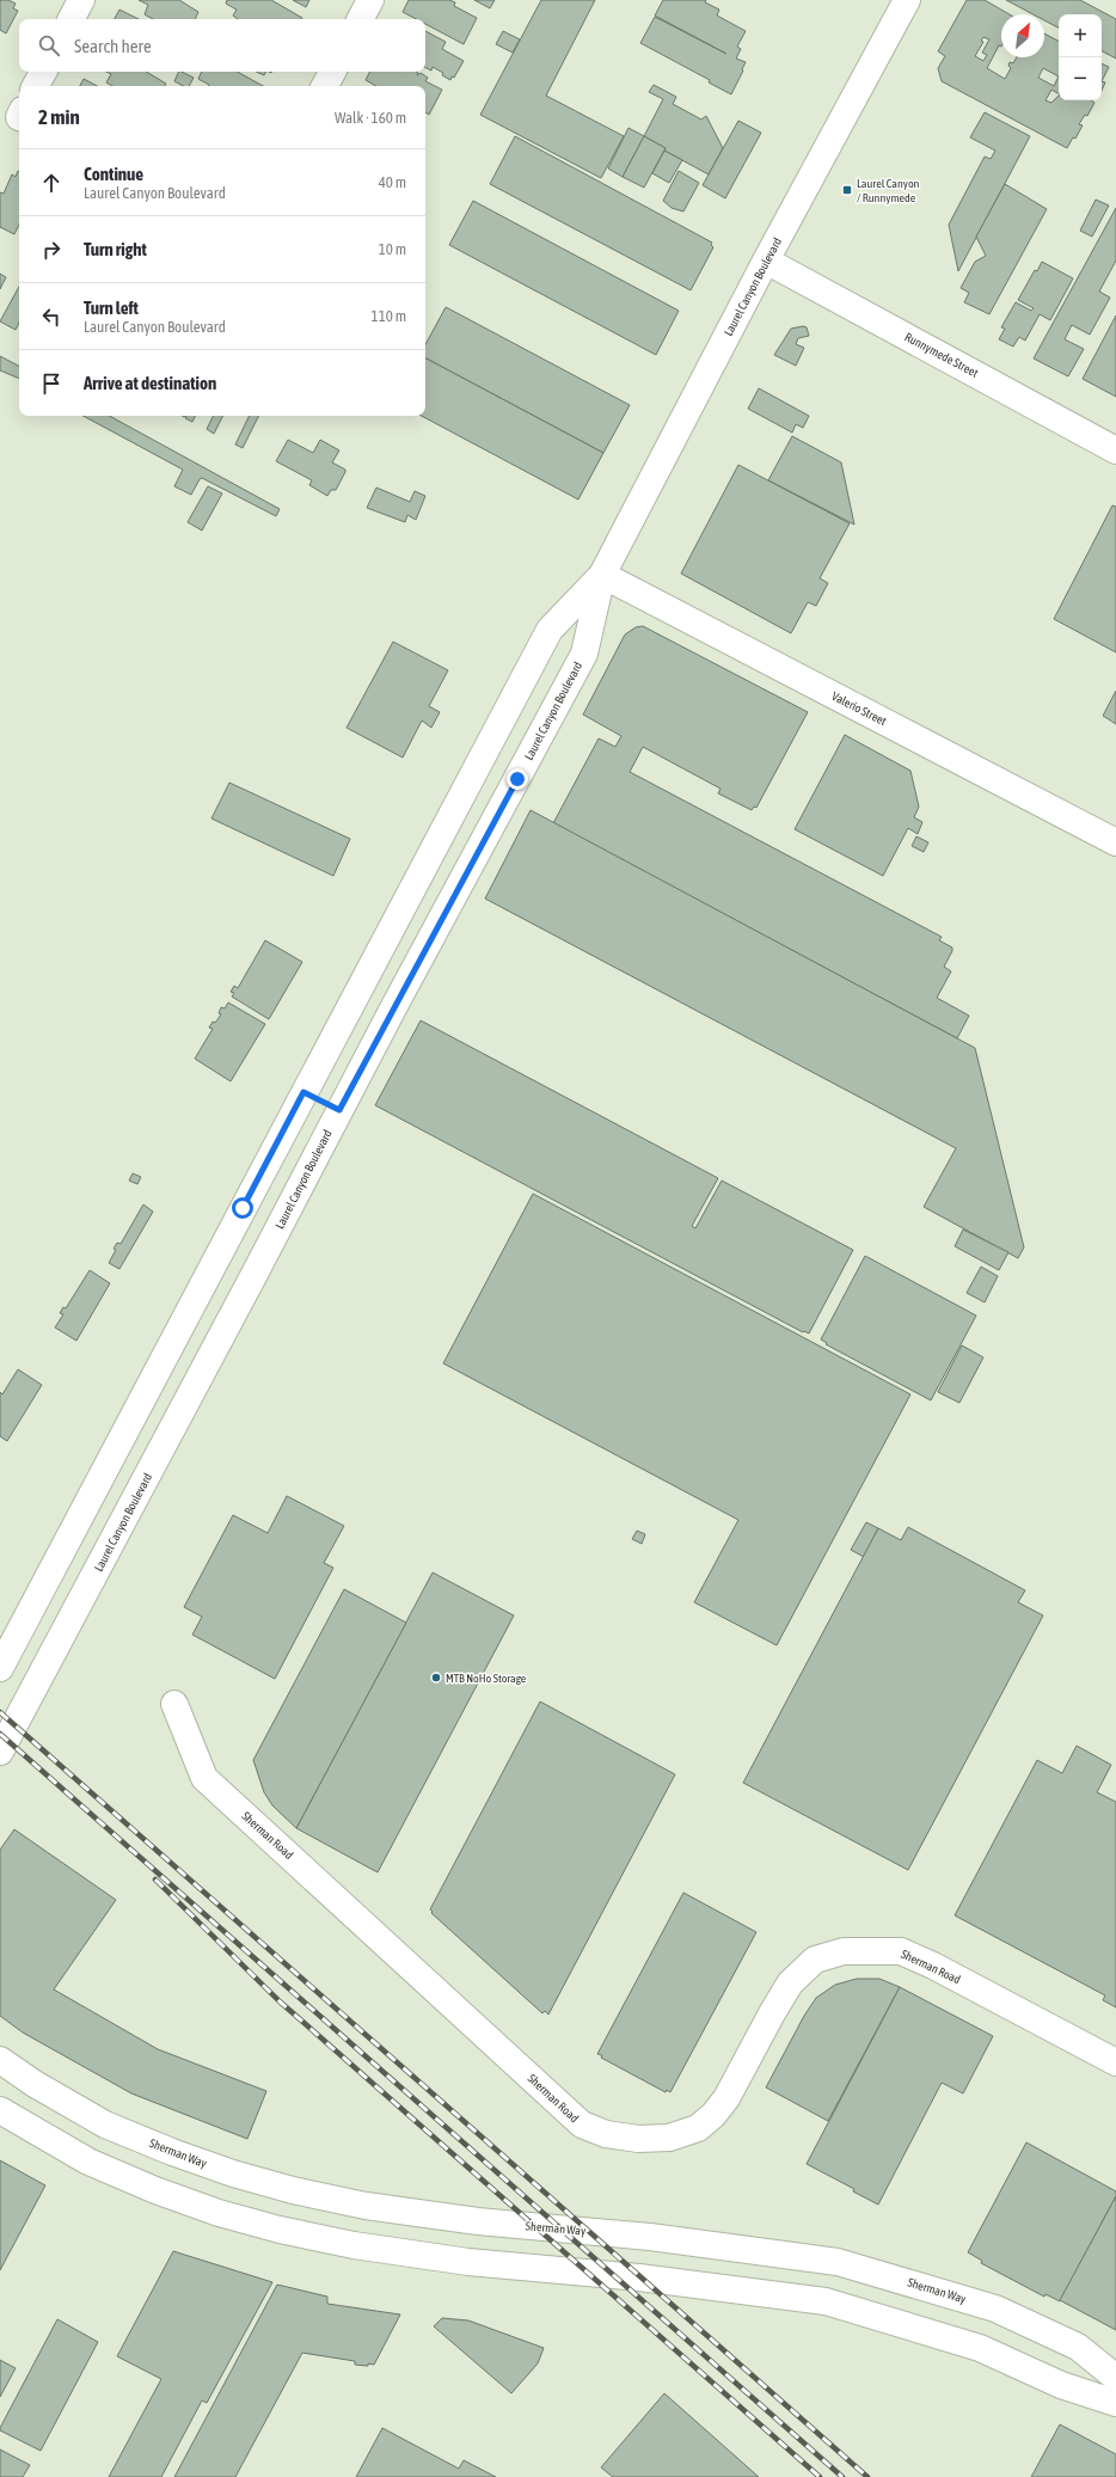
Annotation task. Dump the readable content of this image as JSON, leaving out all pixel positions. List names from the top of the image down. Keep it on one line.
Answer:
{"streets":{"main road":["Laurel Canyon Boulevard","Runnymede Street","Valerio Street","Sherman Road","Sherman Way"]},"crossings":[["Laurel Canyon Boulevard","Runnymede Street"],["Laurel Canyon Boulevard","Valerio Street"]],"places":{"transit":["Laurel Canyon / Runnymede"],"other":["MTB NoHo Storage"]},"north":"top right","page":{"map_buttons":["+","−"],"search":"Search here","heading":["2 min","Walk · 160 m"],"list":[["Continue","Laurel Canyon Boulevard","40 m"],["Turn right","10 m"],["Turn left","Laurel Canyon Boulevard","110 m"],"Arrive at destination"]}}
